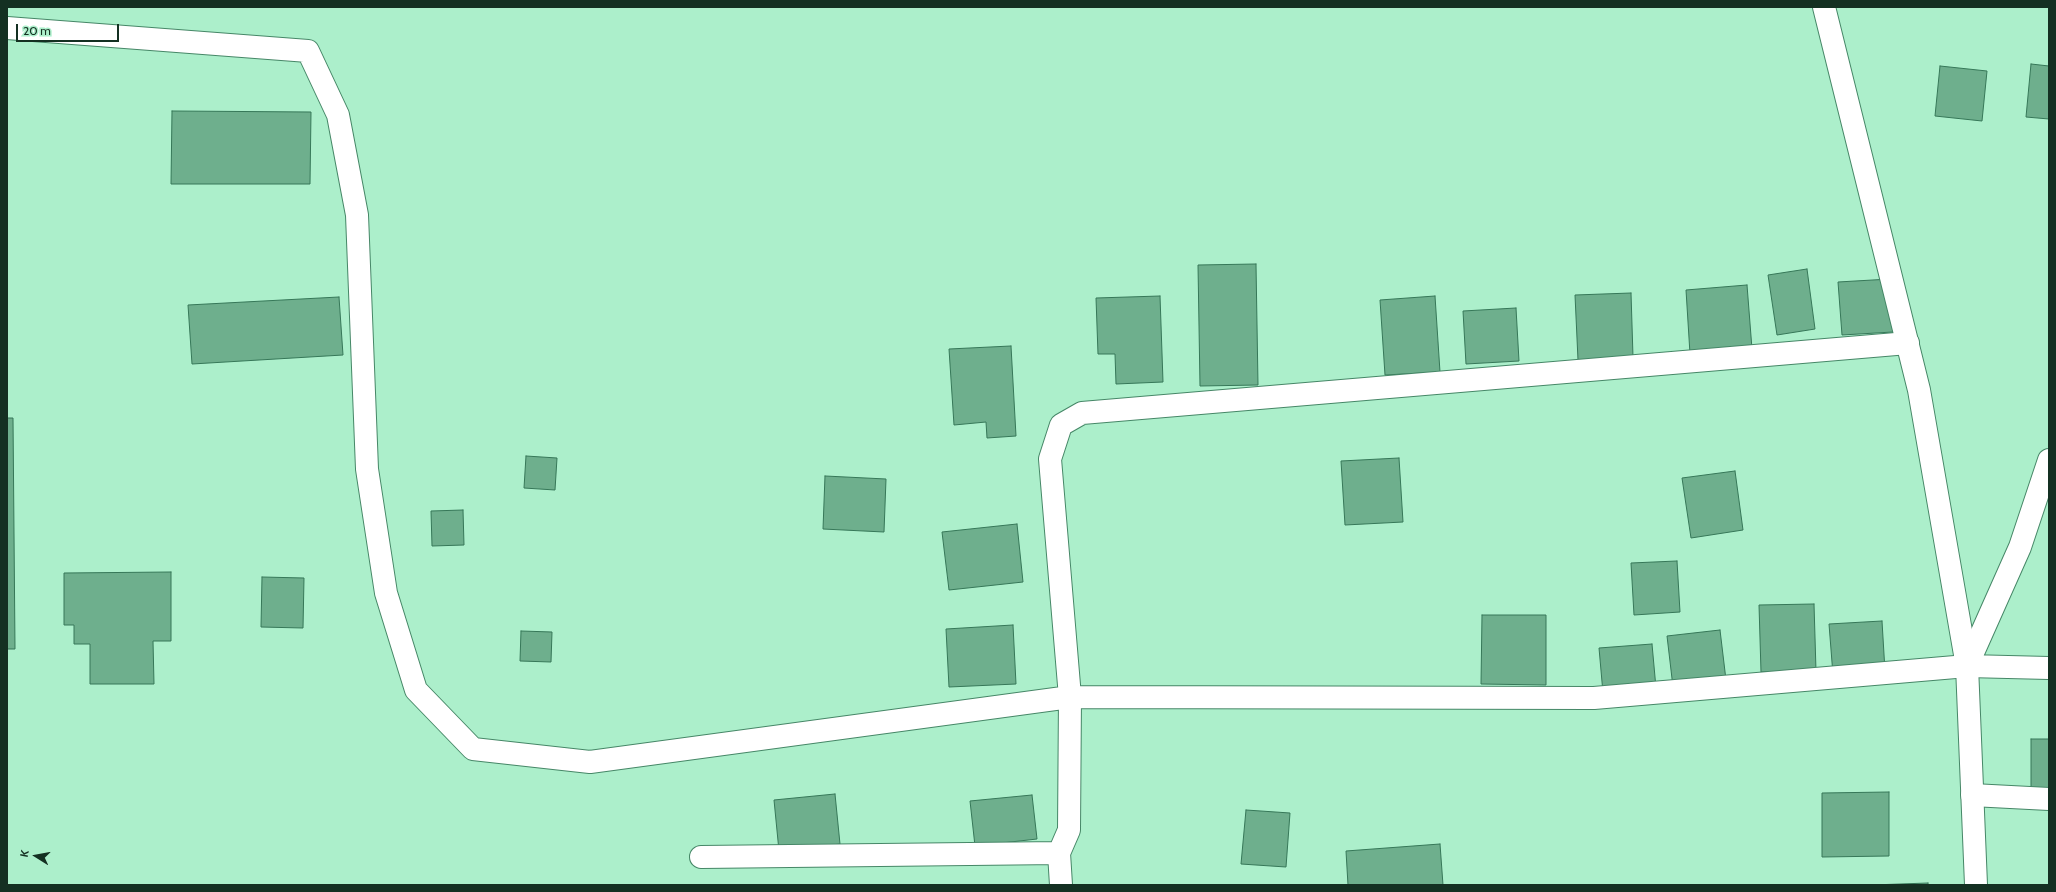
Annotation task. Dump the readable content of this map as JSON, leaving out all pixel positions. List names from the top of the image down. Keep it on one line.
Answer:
{"scale_bar":"20 m","north":"left"}
